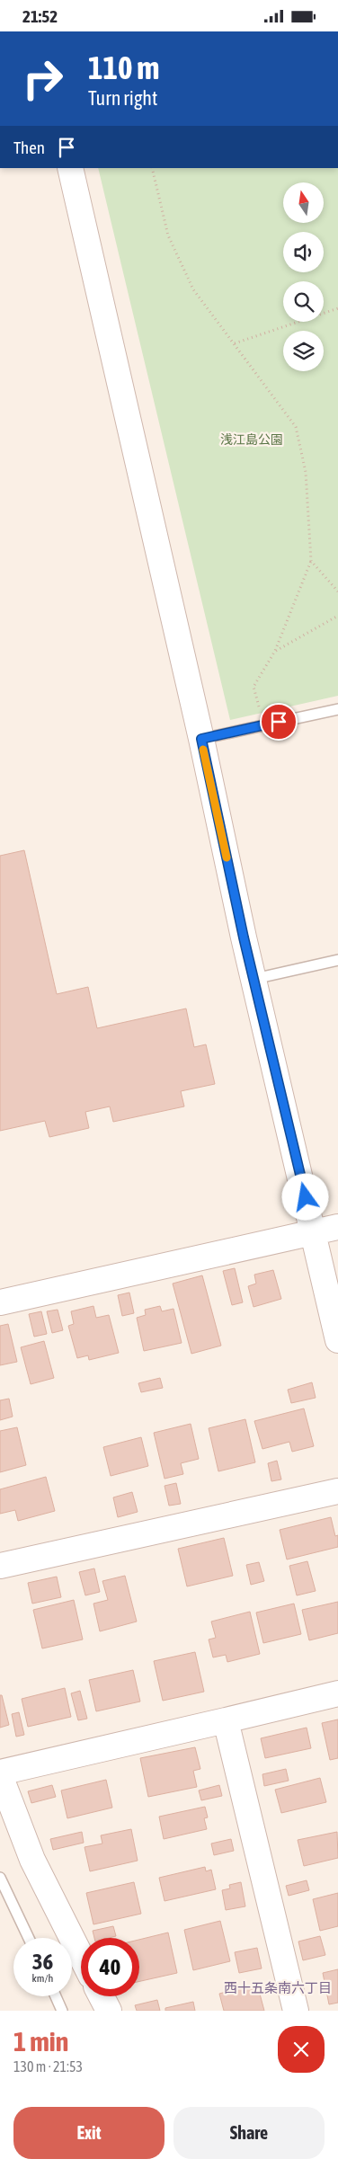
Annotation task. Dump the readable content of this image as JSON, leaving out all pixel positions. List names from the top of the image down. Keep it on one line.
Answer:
{"districts":["西十五条南六丁目"],"parks":["浅江島公園"],"north":"top","page":{"status":"21:52","turn":["110 m","Turn right"],"then":"Then","speed":"36 km/h","limit":"40","heading":["1 min","130 m · 21:53"],"buttons":["Exit","Share"]}}
